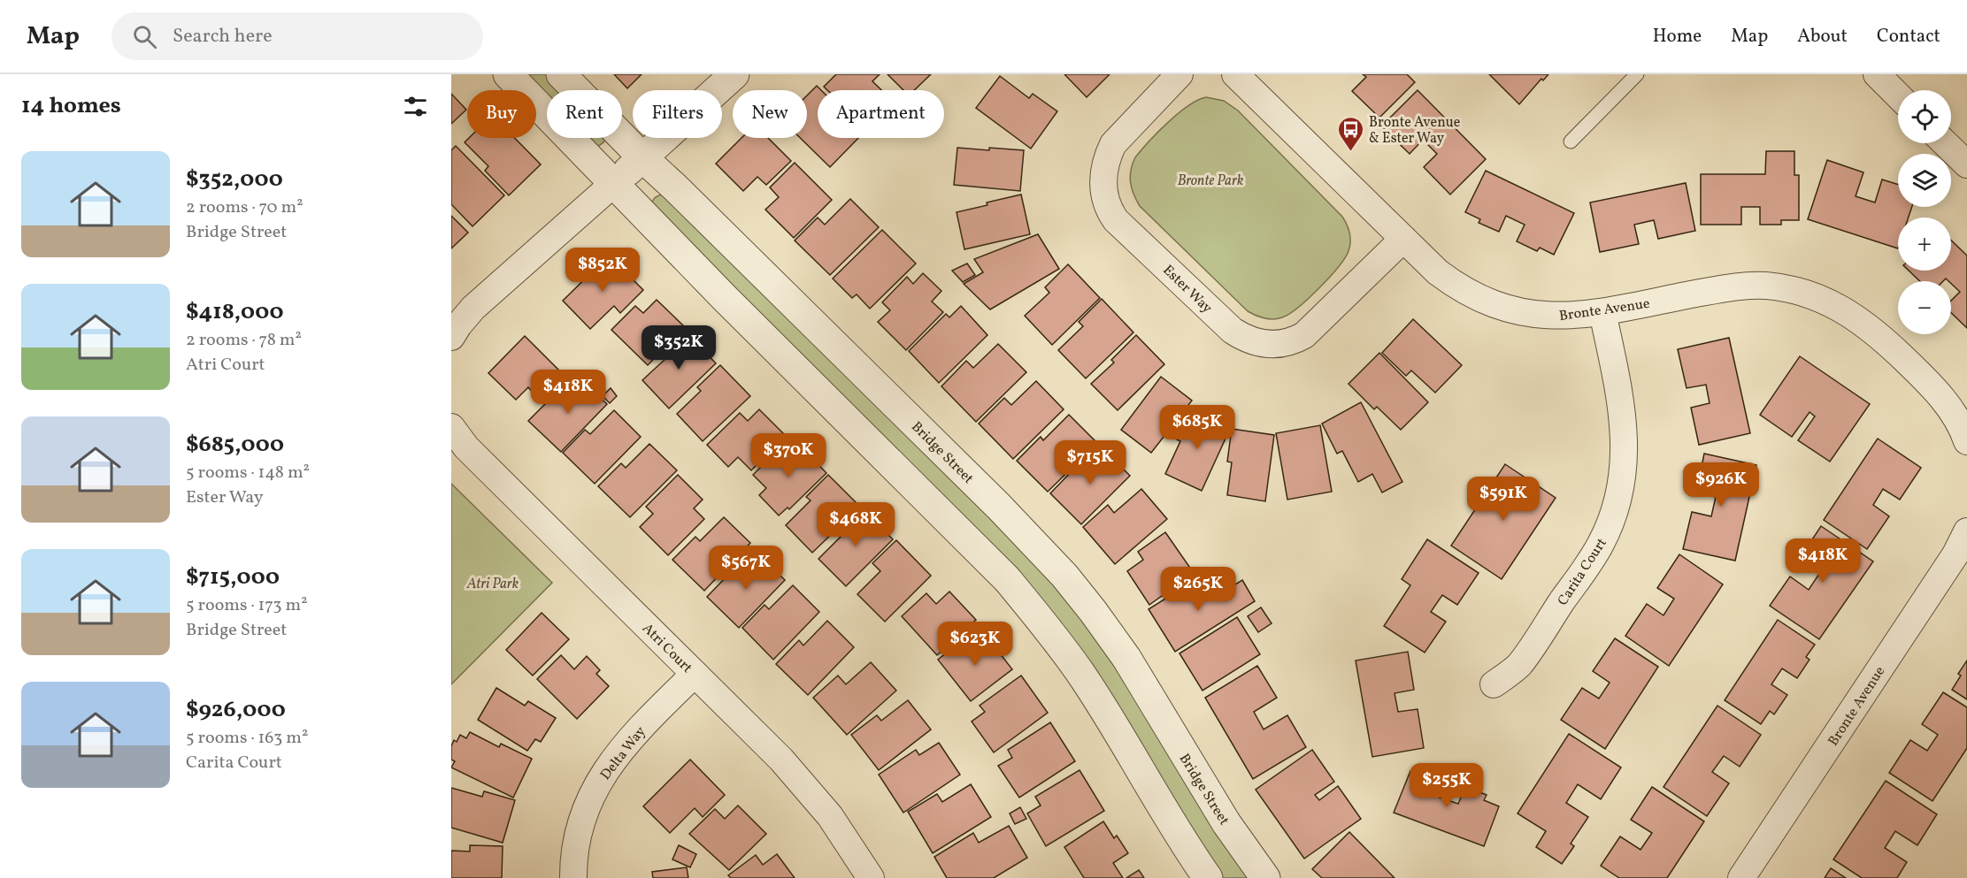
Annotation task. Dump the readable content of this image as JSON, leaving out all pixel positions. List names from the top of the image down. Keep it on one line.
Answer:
{"streets":{"street":["Ester Way","Bronte Avenue","Bridge Street","Carita Court","Atri Court","Delta Way"]},"crossings":[["Ester Way","Bronte Avenue"],["Bronte Avenue","Carita Court"],["Atri Court","Delta Way"]],"parks":["Bronte Park","Atri Park"],"places":{"bus stop":["Bronte Avenue & Ester Way"]},"page":{"header":"Map","search":"Search here","nav":["Home","Map","About","Contact"],"heading":"14 homes","map_buttons":["+","−"],"chip":["Buy","Rent","Filters","New","Apartment"],"list":[{"name":"$352,000","note":"2 rooms · 70 m² · Bridge Street"},{"name":"$418,000","note":"2 rooms · 78 m² · Atri Court"},{"name":"$685,000","note":"5 rooms · 148 m² · Ester Way"},{"name":"$715,000","note":"5 rooms · 173 m² · Bridge Street"},{"name":"$926,000","note":"5 rooms · 163 m² · Carita Court"}],"price":["$852K","$352K","$418K","$685K","$370K","$715K","$926K","$591K","$468K","$418K","$567K","$265K","$623K","$255K"]}}
